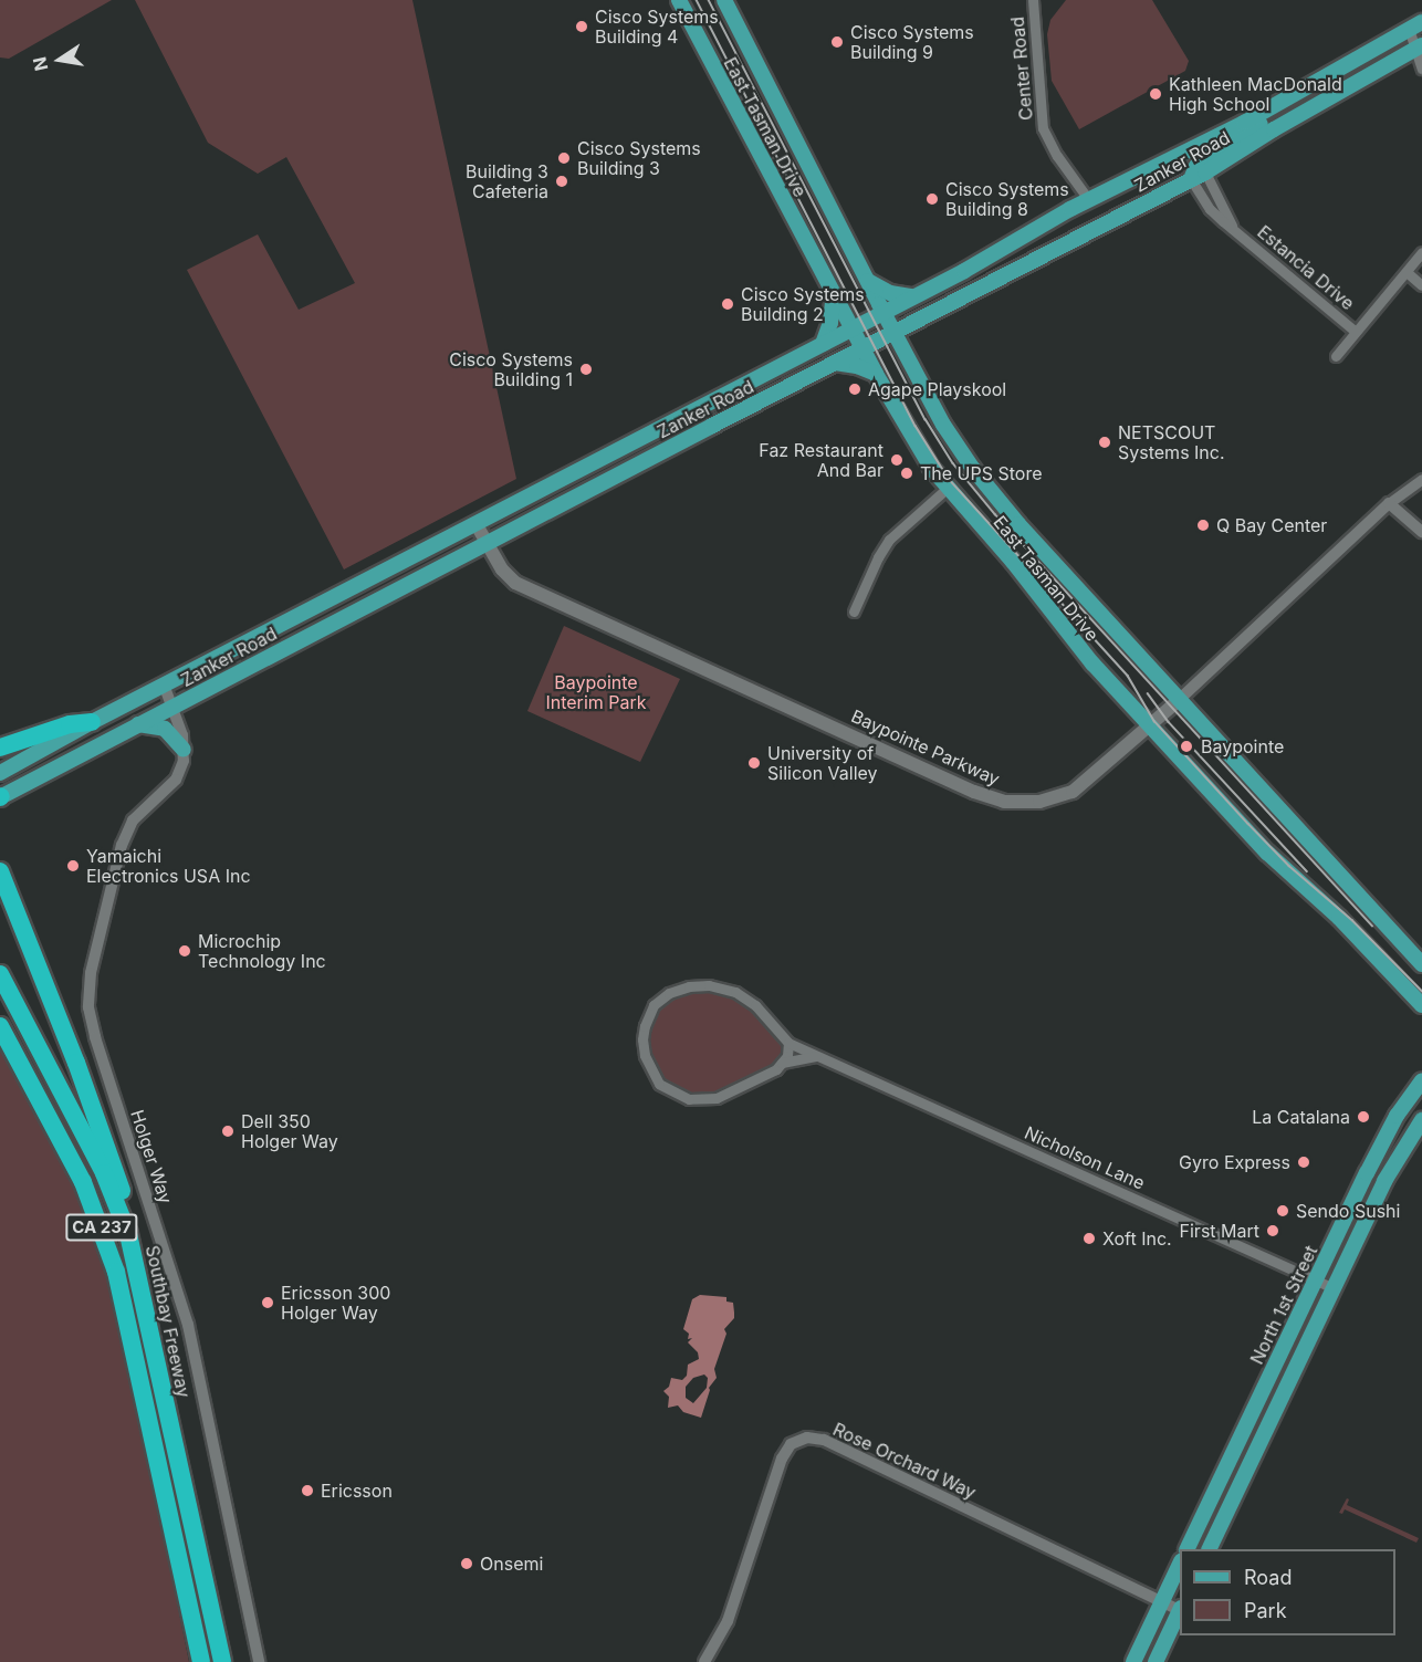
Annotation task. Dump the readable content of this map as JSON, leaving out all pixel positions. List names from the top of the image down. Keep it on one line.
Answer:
{"streets":{"highway":["CA 237","Southbay Freeway"],"main road":["East Tasman Drive","Zanker Road","Baypointe Parkway","North 1st Street"],"street":["Center Road","Estancia Drive","Holger Way","Nicholson Lane","Rose Orchard Way"]},"crossings":[["Center Road","Zanker Road"],["East Tasman Drive","Zanker Road"],["East Tasman Drive","Baypointe Parkway"],["Zanker Road","Estancia Drive"],["Zanker Road","Baypointe Parkway"],["Nicholson Lane","North 1st Street"]],"parks":["Baypointe Interim Park"],"places":["Cisco Systems Building 4","Cisco Systems Building 9","Kathleen MacDonald High School","Cisco Systems Building 3","Building 3 Cafeteria","Cisco Systems Building 8","Cisco Systems Building 2","Cisco Systems Building 1","Agape Playskool","NETSCOUT Systems Inc.","Faz Restaurant And Bar","The UPS Store","Q Bay Center","Baypointe","University of Silicon Valley","Yamaichi Electronics USA Inc","Microchip Technology Inc","La Catalana","Dell 350 Holger Way","Gyro Express","Sendo Sushi","First Mart","Xoft Inc.","Ericsson 300 Holger Way","Ericsson","Onsemi"],"legend":["Road","Park"],"north":"left"}
